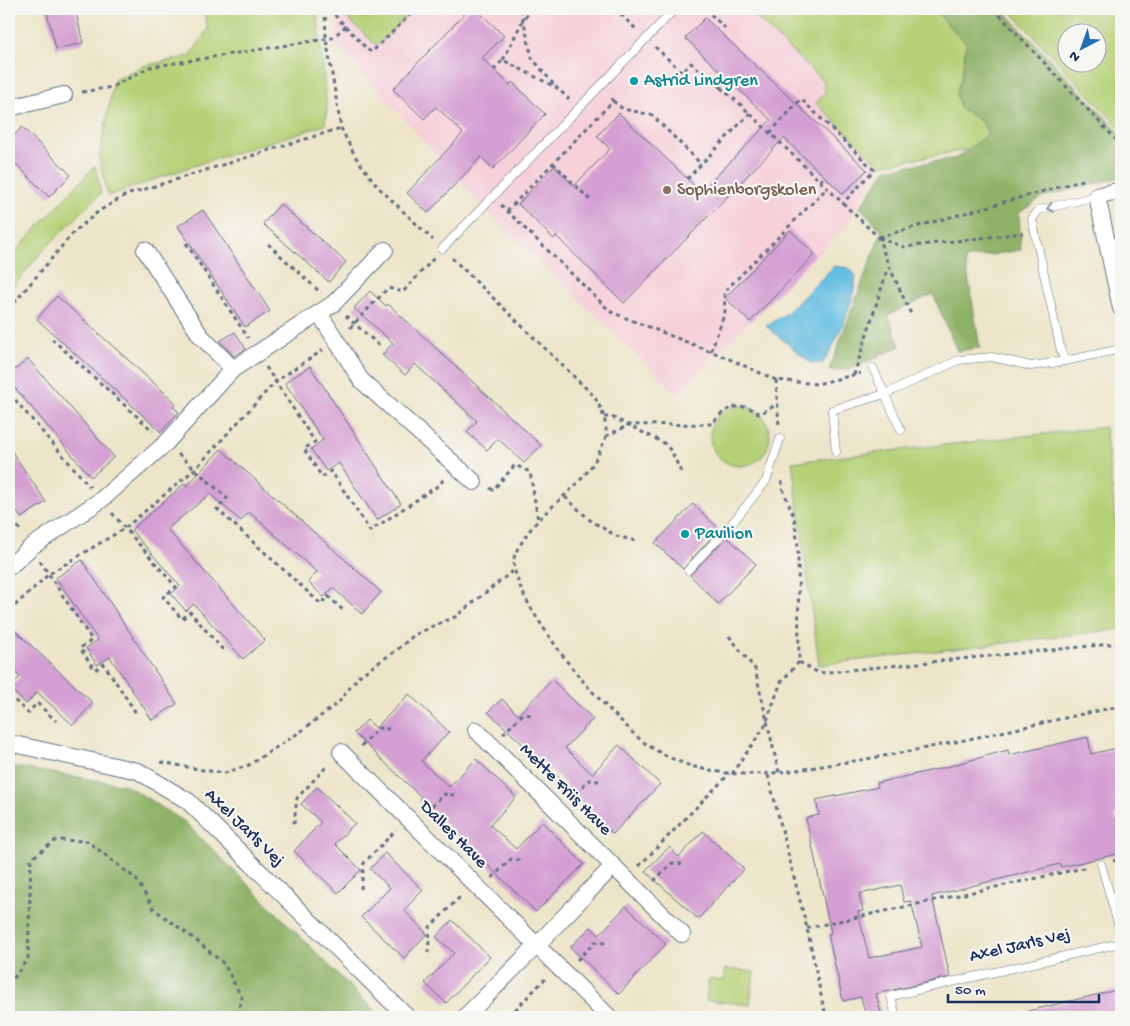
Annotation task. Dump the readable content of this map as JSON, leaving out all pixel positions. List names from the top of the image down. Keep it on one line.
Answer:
{"streets":{"street":["Mette Friis Have","Axel Jarls Vej","Dalles Have"]},"places":["Astrid Lindgren","Sophienborgskolen","Pavilion"],"scale_bar":"50 m","north":"bottom left"}
